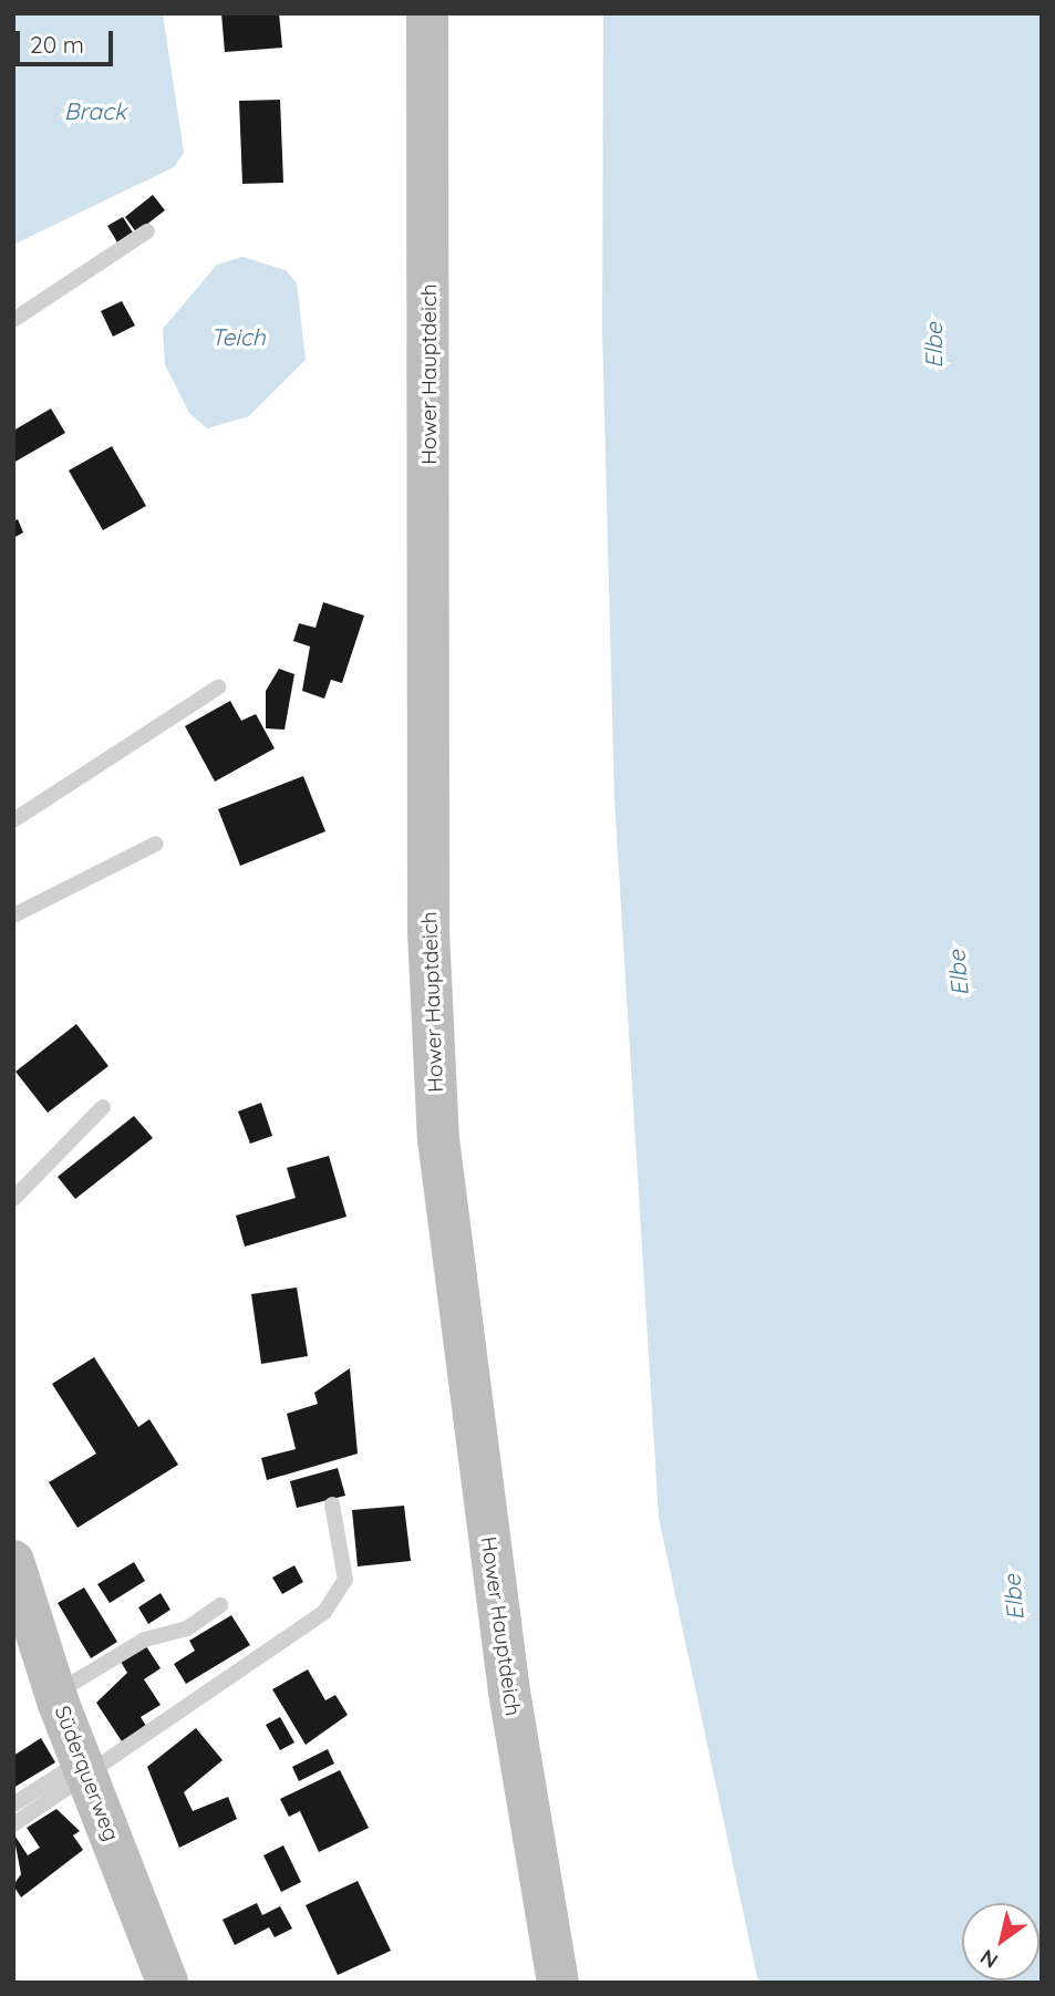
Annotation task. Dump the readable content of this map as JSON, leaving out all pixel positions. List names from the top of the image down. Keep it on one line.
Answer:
{"streets":{"street":["Hower Hauptdeich","Süderquerweg"]},"water":["Brack","Teich","Elbe"],"scale_bar":"20 m","north":"bottom left"}
